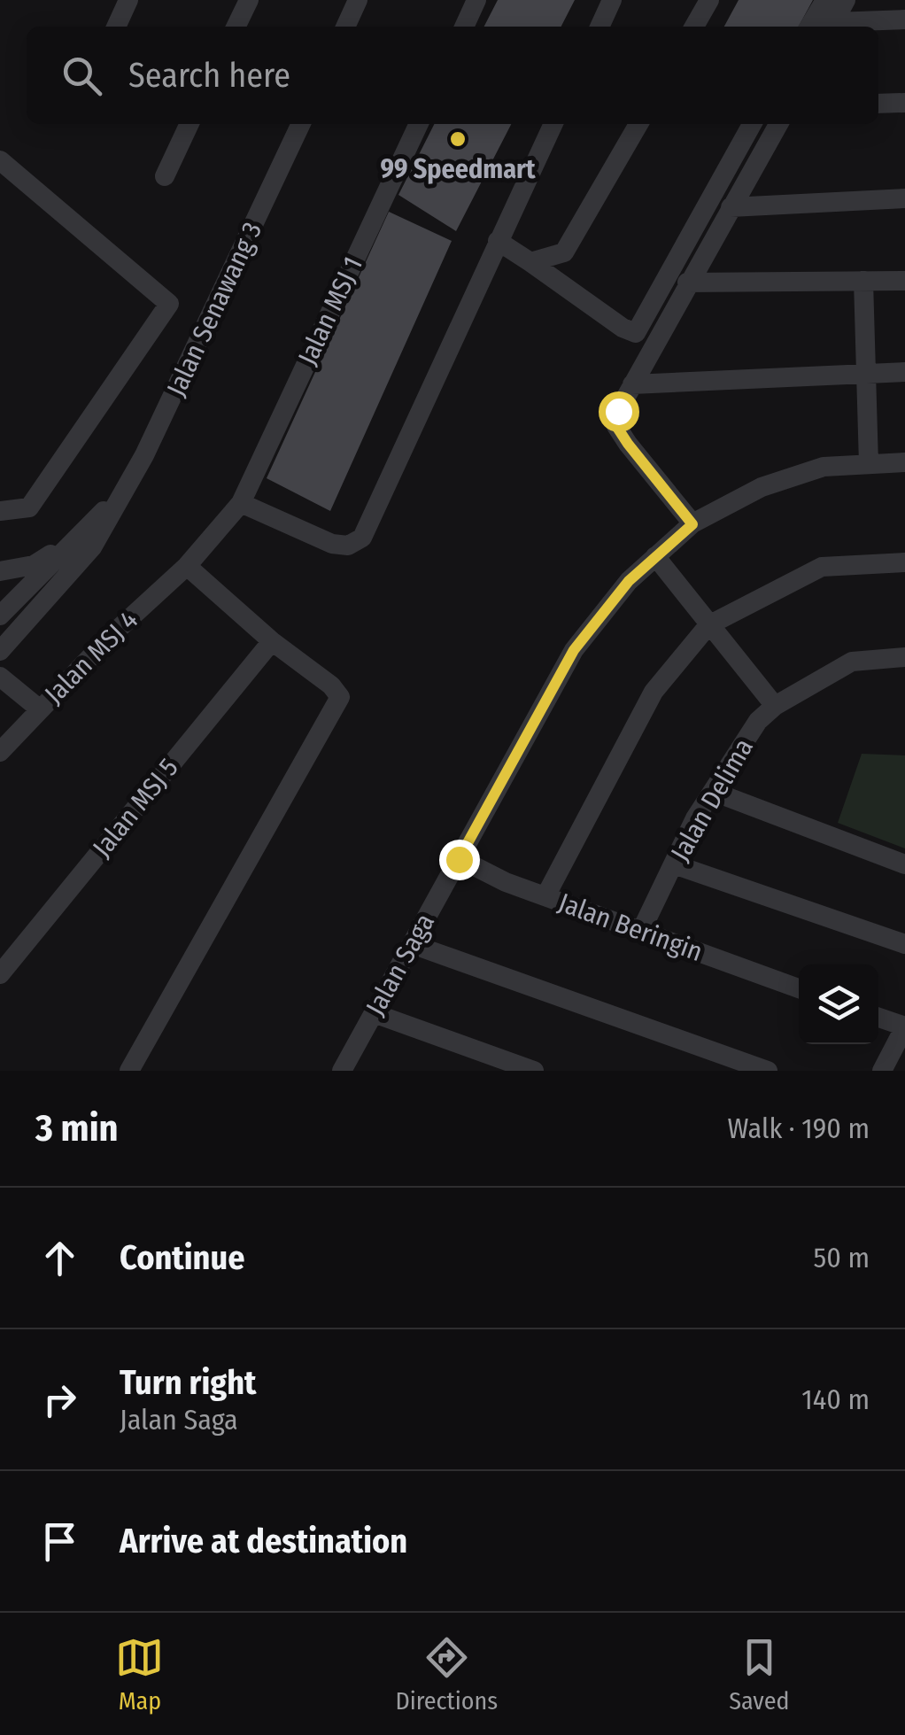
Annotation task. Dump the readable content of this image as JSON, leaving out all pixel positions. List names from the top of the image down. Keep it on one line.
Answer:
{"streets":{"street":["Jalan Senawang 3","Jalan MSJ 1","Jalan MSJ 4","Jalan Delima","Jalan MSJ 5","Jalan Beringin","Jalan Saga"]},"crossings":[["Jalan MSJ 1","Jalan MSJ 4"],["Jalan Delima","Jalan Beringin"],["Jalan Beringin","Jalan Saga"]],"places":["99 Speedmart"],"page":{"search":"Search here","heading":["3 min","Walk · 190 m"],"list":[["Continue","50 m"],["Turn right","Jalan Saga","140 m"],"Arrive at destination"],"nav":["Map","Directions","Saved"]}}
